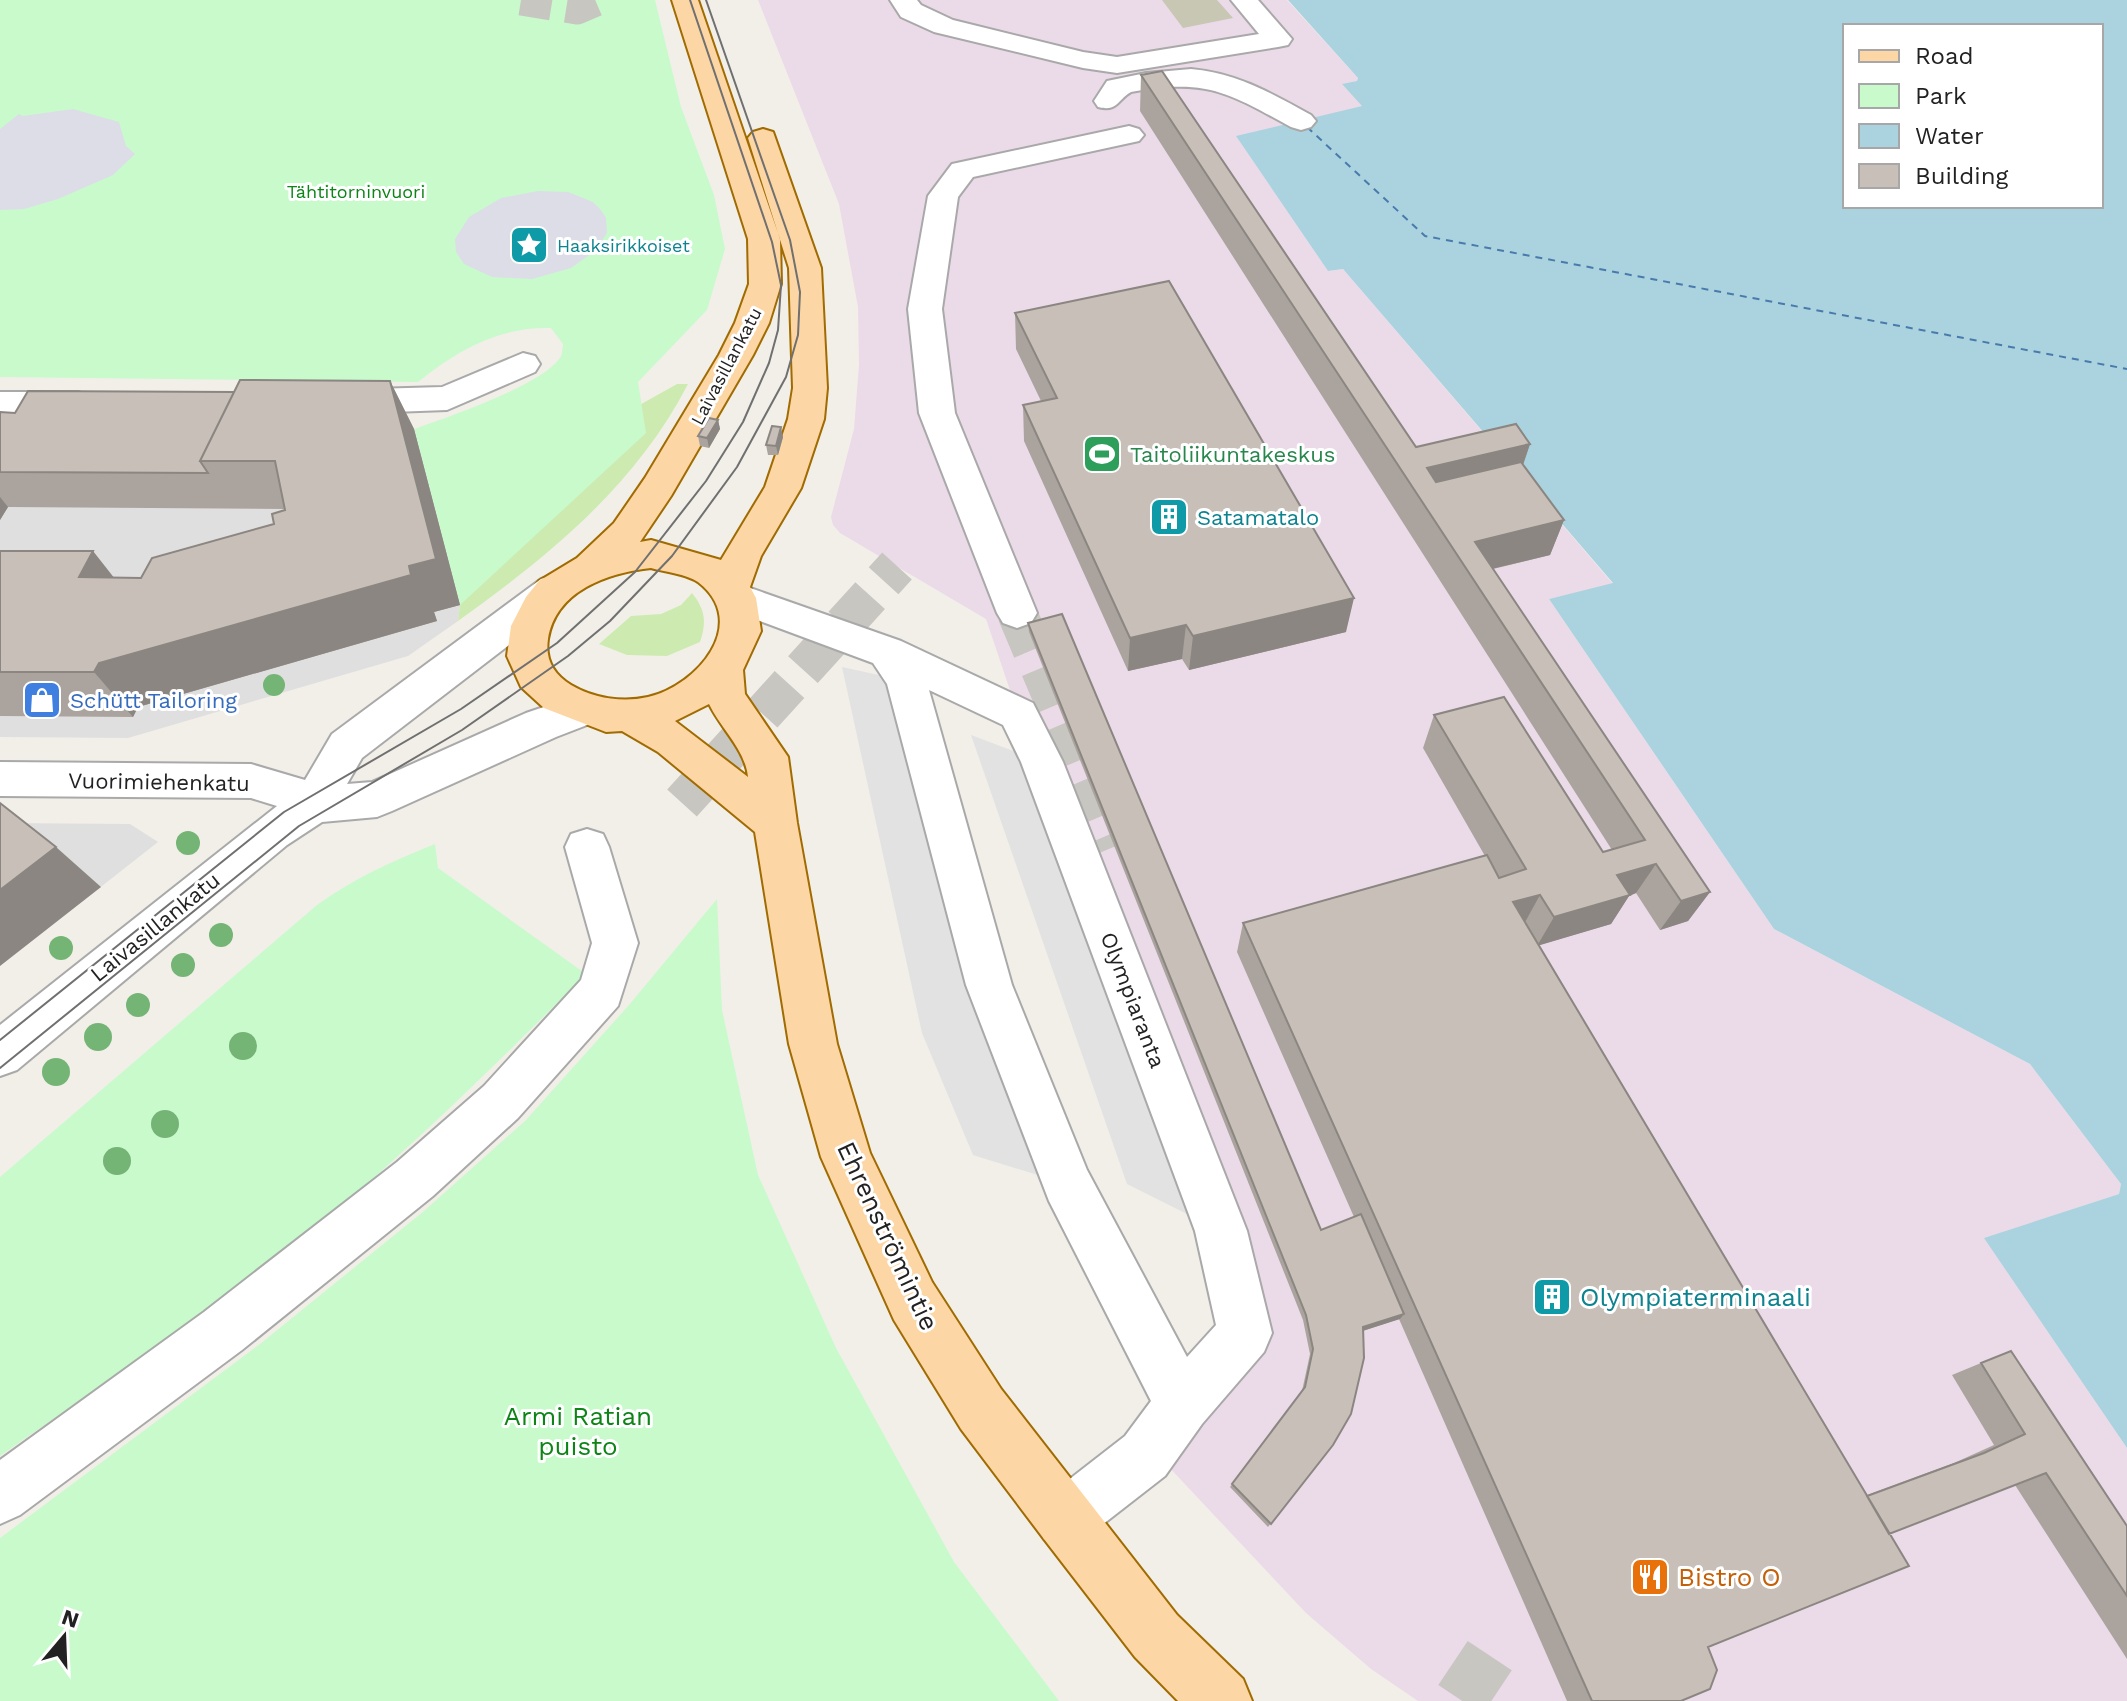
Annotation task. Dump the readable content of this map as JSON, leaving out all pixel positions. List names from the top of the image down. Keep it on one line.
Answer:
{"streets":{"main road":["Laivasillankatu","Ehrenströmintie"],"street":["Vuorimiehenkatu","Olympiaranta"]},"crossings":[["Laivasillankatu","Vuorimiehenkatu"],["Laivasillankatu","Olympiaranta"],["Laivasillankatu","Ehrenströmintie"],["Olympiaranta","Ehrenströmintie"]],"parks":["Tähtitorninvuori","Armi Ratian puisto"],"places":{"place":["Haaksirikkoiset"],"sports":["Taitoliikuntakeskus"],"building":["Satamatalo","Olympiaterminaali"],"shop":["Schütt Tailoring"],"restaurant":["Bistro O"]},"legend":["Road","Park","Water","Building"],"north":"top"}
